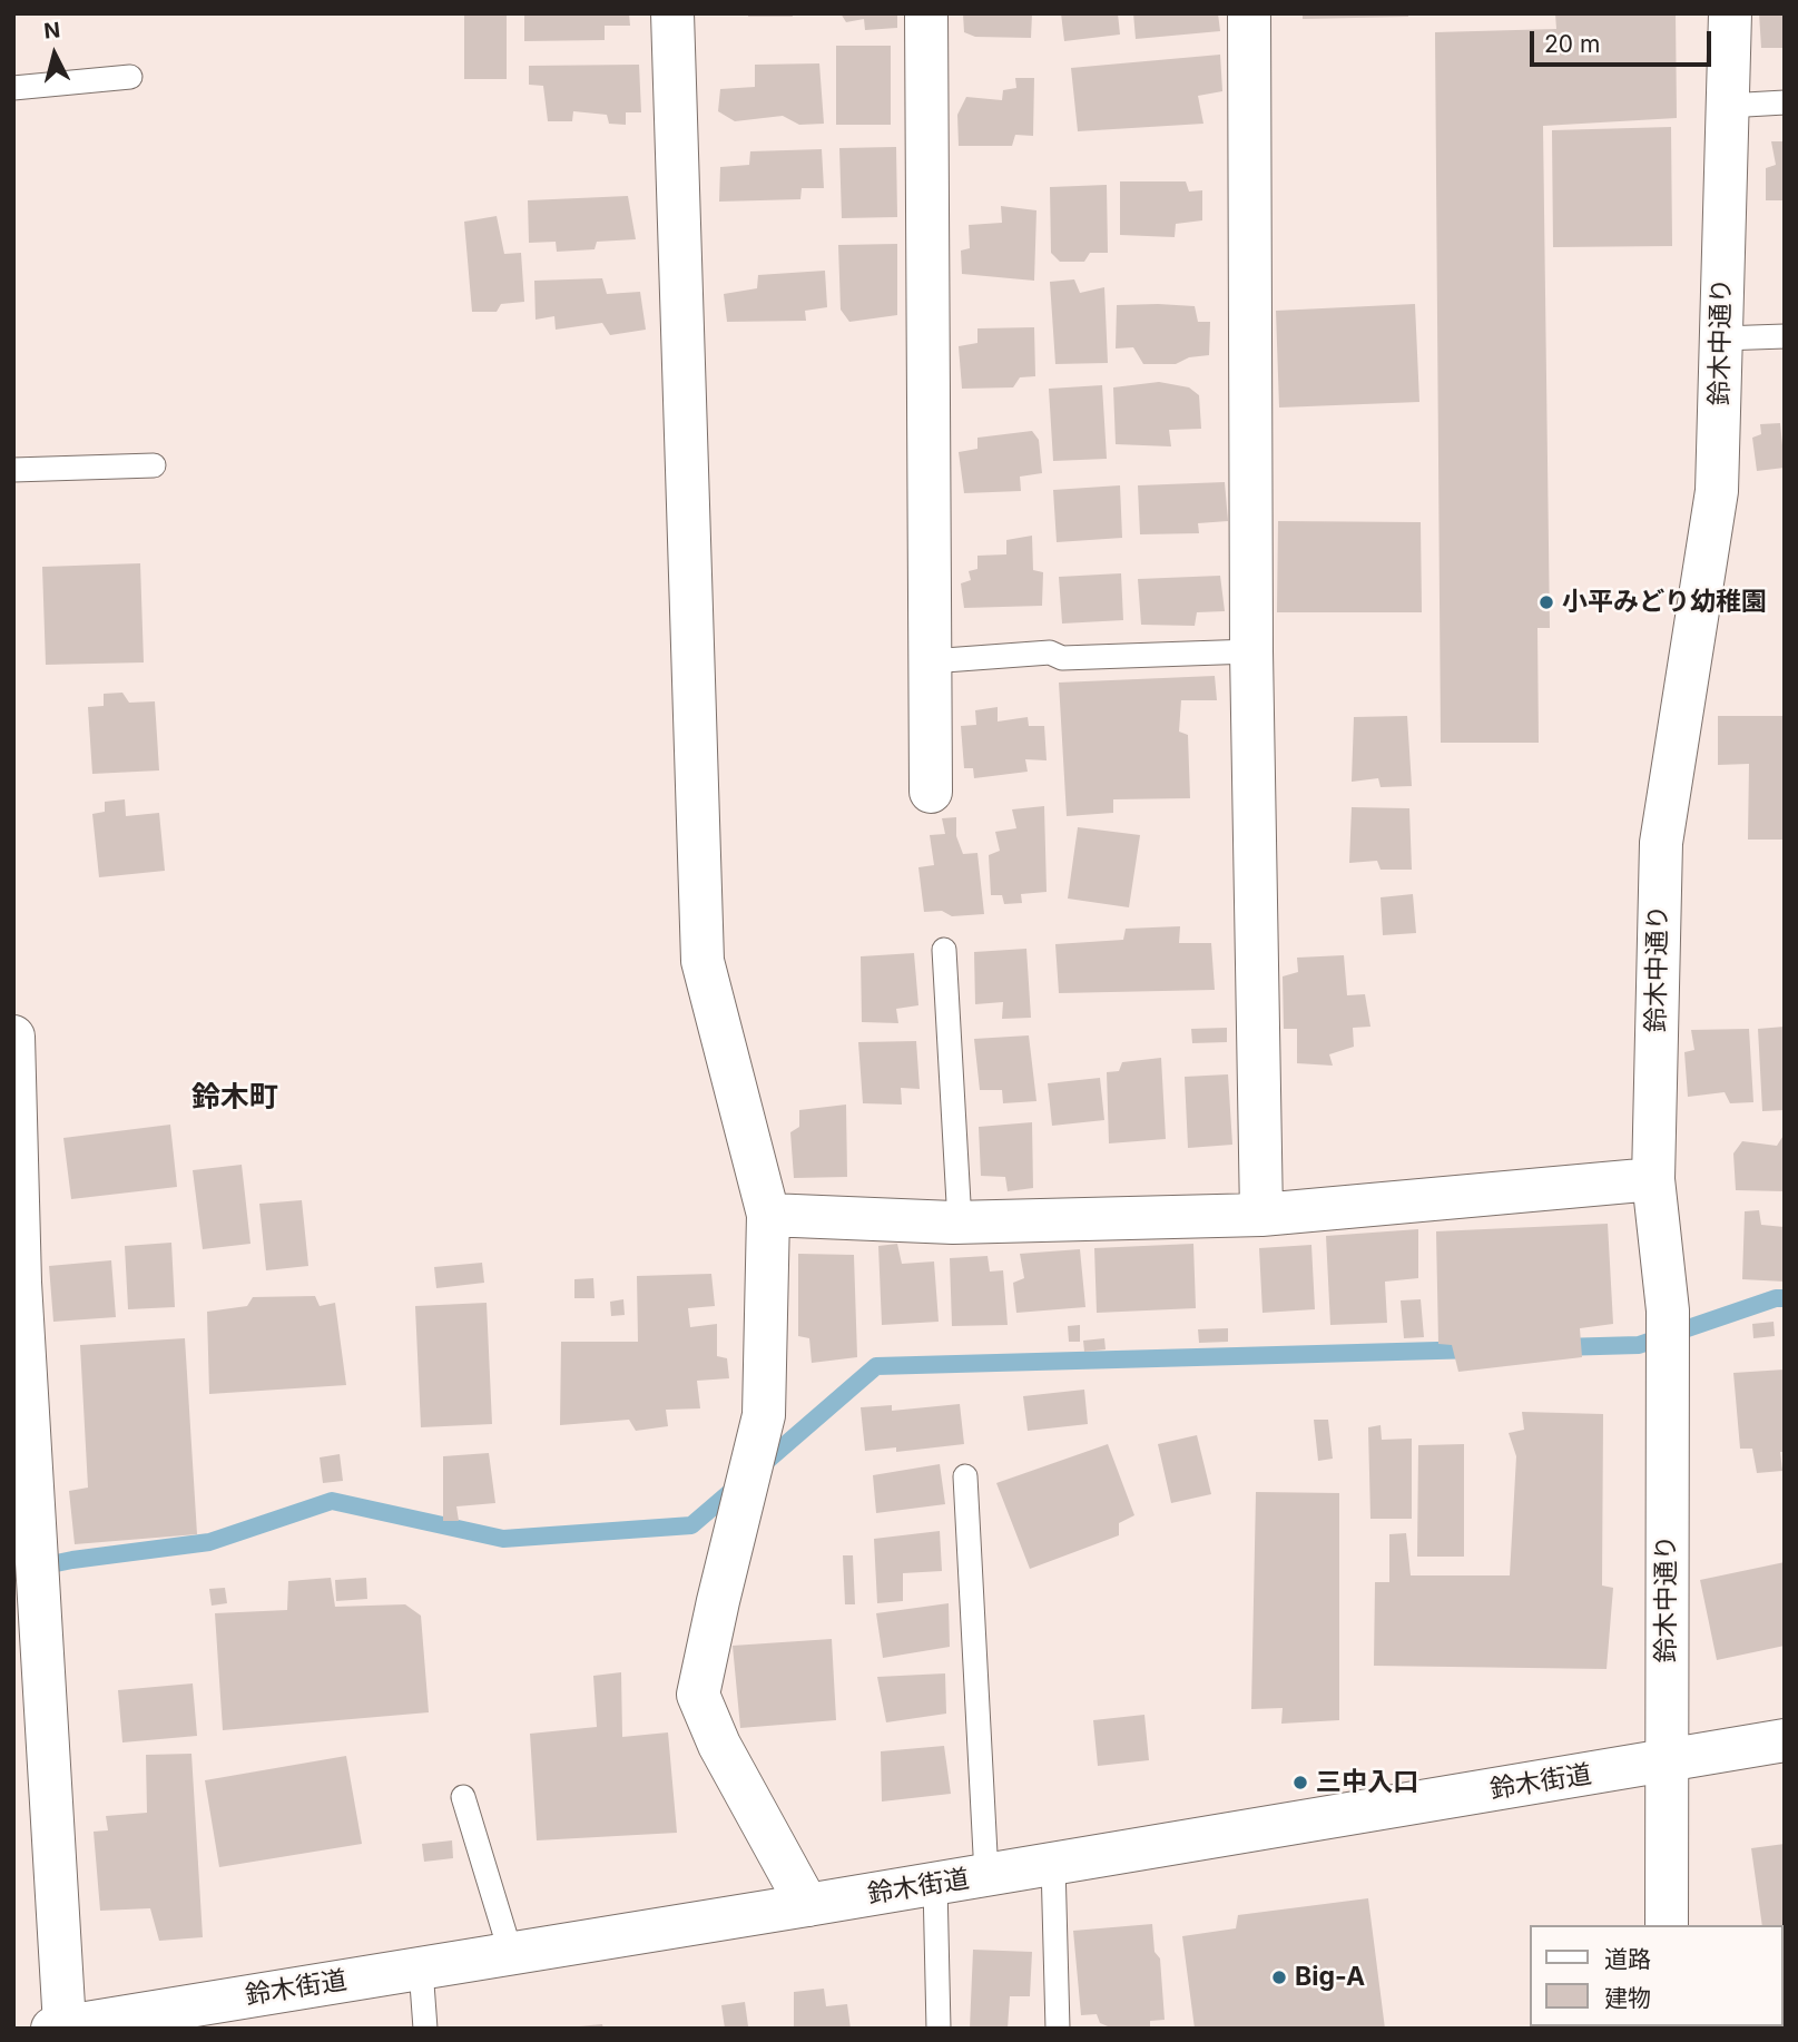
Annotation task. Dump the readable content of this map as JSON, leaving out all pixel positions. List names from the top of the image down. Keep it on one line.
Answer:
{"streets":{"street":["鈴木中通り","鈴木街道"]},"crossings":[["鈴木中通り","鈴木街道"]],"districts":["鈴木町"],"places":["小平みどり幼稚園","三中入口","Big-A"],"legend":["道路","建物"],"scale_bar":"20 m","north":"top"}
